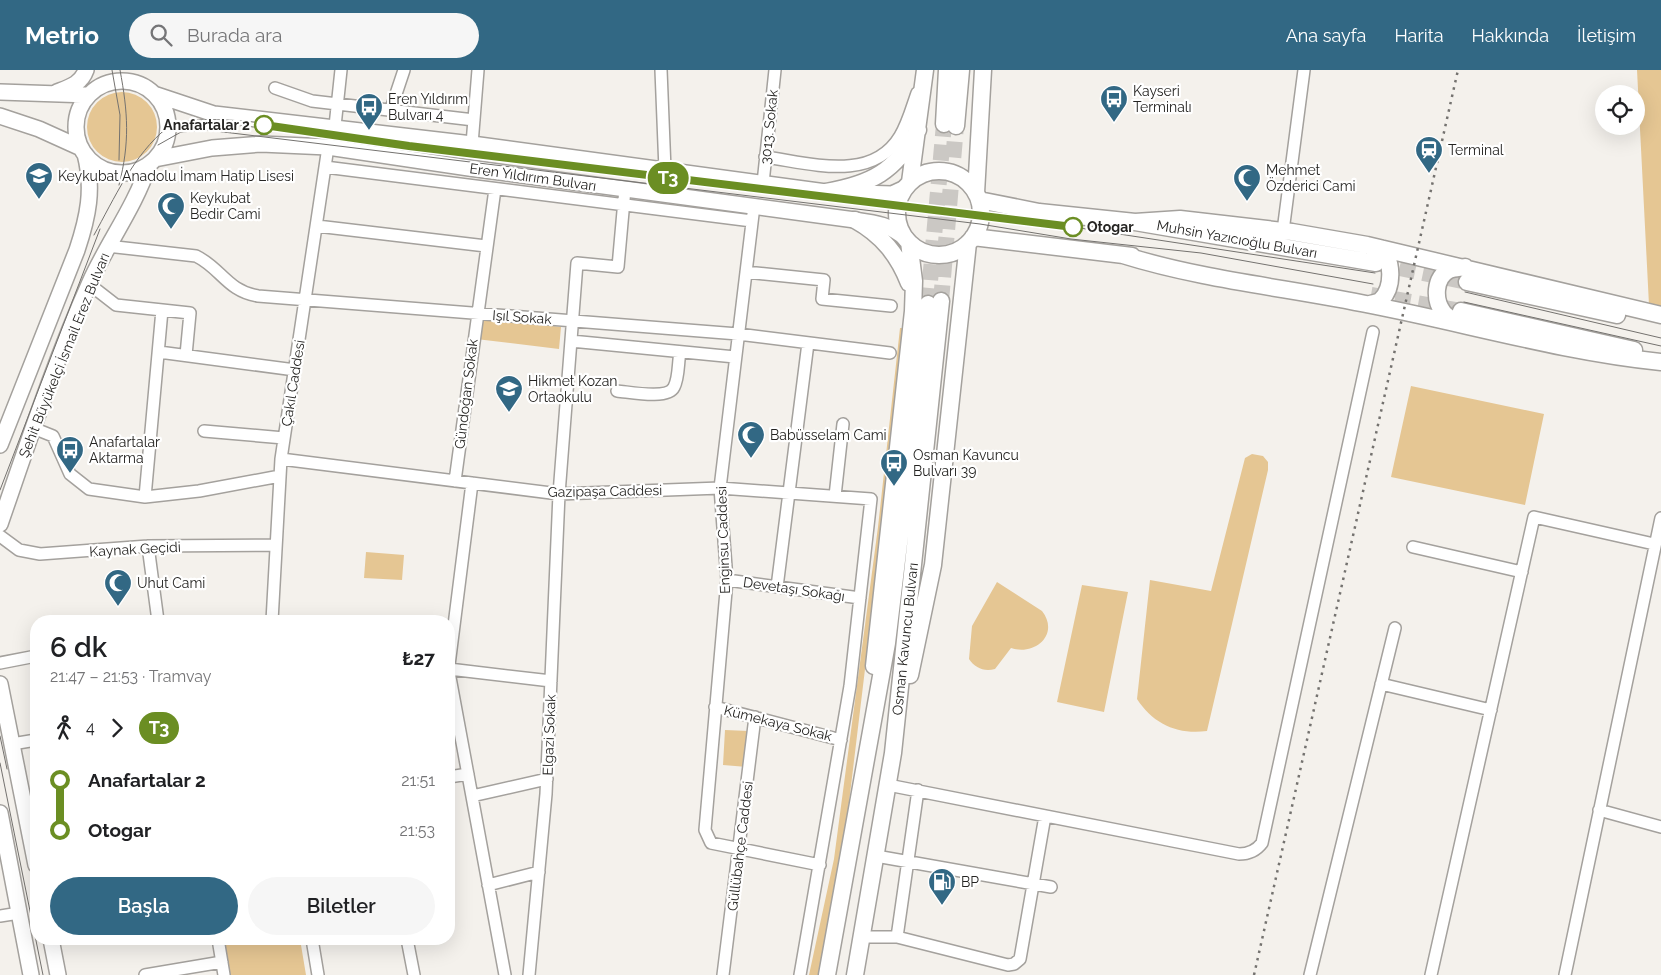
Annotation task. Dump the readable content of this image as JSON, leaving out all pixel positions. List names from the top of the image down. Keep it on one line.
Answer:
{"streets":{"highway":["Muhsin Yazıcıoğlu Bulvarı","Osman Kavuncu Bulvarı"],"main road":["Eren Yıldırım Bulvarı","Şehit Büyükelçi İsmail Erez Bulvarı"],"street":["3013. Sokak","Işıl Sokak","Çakıl Caddesi","Gündoğan Sokak","Gazipaşa Caddesi","Enginsu Caddesi","Kaynak Geçidi","Devetaşı Sokağı","Kümekaya Sokak","Elgazi Sokak","Güllübahçe Caddesi"]},"crossings":[["3013. Sokak","Eren Yıldırım Bulvarı"],["Eren Yıldırım Bulvarı","Muhsin Yazıcıoğlu Bulvarı"],["Eren Yıldırım Bulvarı","Şehit Büyükelçi İsmail Erez Bulvarı"],["Eren Yıldırım Bulvarı","Çakıl Caddesi"],["Eren Yıldırım Bulvarı","Enginsu Caddesi"],["Işıl Sokak","Şehit Büyükelçi İsmail Erez Bulvarı"],["Işıl Sokak","Çakıl Caddesi"],["Işıl Sokak","Gündoğan Sokak"],["Işıl Sokak","Enginsu Caddesi"],["Işıl Sokak","Elgazi Sokak"],["Çakıl Caddesi","Gazipaşa Caddesi"],["Çakıl Caddesi","Kaynak Geçidi"],["Gündoğan Sokak","Gazipaşa Caddesi"],["Gazipaşa Caddesi","Enginsu Caddesi"],["Gazipaşa Caddesi","Devetaşı Sokağı"],["Gazipaşa Caddesi","Elgazi Sokak"],["Enginsu Caddesi","Devetaşı Sokağı"],["Enginsu Caddesi","Kümekaya Sokak"],["Enginsu Caddesi","Güllübahçe Caddesi"],["Kümekaya Sokak","Güllübahçe Caddesi"]],"places":{"bus stop":["Kayseri Terminalı","Eren Yıldırım Bulvarı 4","Anafartalar Aktarma","Osman Kavuncu Bulvarı 39"],"other":["Anafartalar 2","Otogar"],"station":["Terminal"],"school or university":["Keykubat Anadolu İmam Hatip Lisesi","Hikmet Kozan Ortaokulu"],"mosque":["Mehmet Özderici Cami","Keykubat Bedir Cami","Babüsselam Cami","Uhut Cami"],"fuel station":["BP"]},"lines":["tram line T3"],"page":{"header":"Metrio","search":"Burada ara","nav":["Ana sayfa","Harita","Hakkında","İletişim"],"on_map":"T3","heading":["6 dk","21:47 – 21:53 · Tramvay","₺27"],"legs":["4","T3"],"list":[{"name":"Anafartalar 2","value":"21:51"},{"name":"Otogar","value":"21:53"}],"buttons":["Başla","Biletler"]}}
